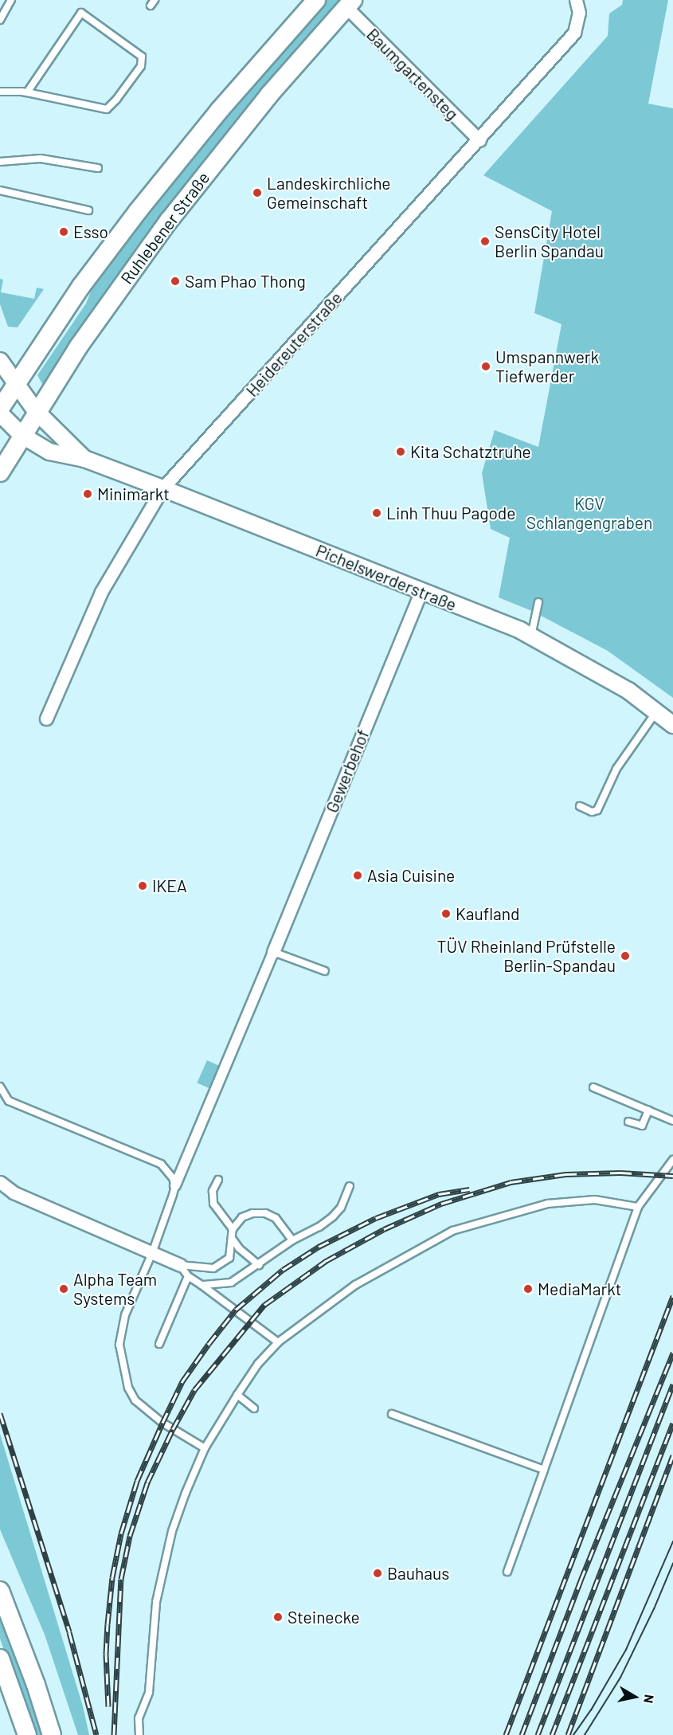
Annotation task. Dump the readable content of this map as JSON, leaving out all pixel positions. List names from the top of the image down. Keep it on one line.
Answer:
{"streets":{"main road":["Ruhlebener Straße"],"street":["Baumgartensteg","Heidereuterstraße","Pichelswerderstraße","Gewerbehof"]},"crossings":[["Baumgartensteg","Ruhlebener Straße"],["Baumgartensteg","Heidereuterstraße"],["Ruhlebener Straße","Pichelswerderstraße"],["Heidereuterstraße","Pichelswerderstraße"],["Pichelswerderstraße","Gewerbehof"]],"parks":["KGV Schlangengraben"],"places":["Landeskirchliche Gemeinschaft","Esso","SensCity Hotel Berlin Spandau","Sam Phao Thong","Umspannwerk Tiefwerder","Kita Schatztruhe","Minimarkt","Linh Thuu Pagode","Asia Cuisine","IKEA","Kaufland","TÜV Rheinland Prüfstelle Berlin-Spandau","Alpha Team Systems","MediaMarkt","Bauhaus","Steinecke"],"north":"right"}
